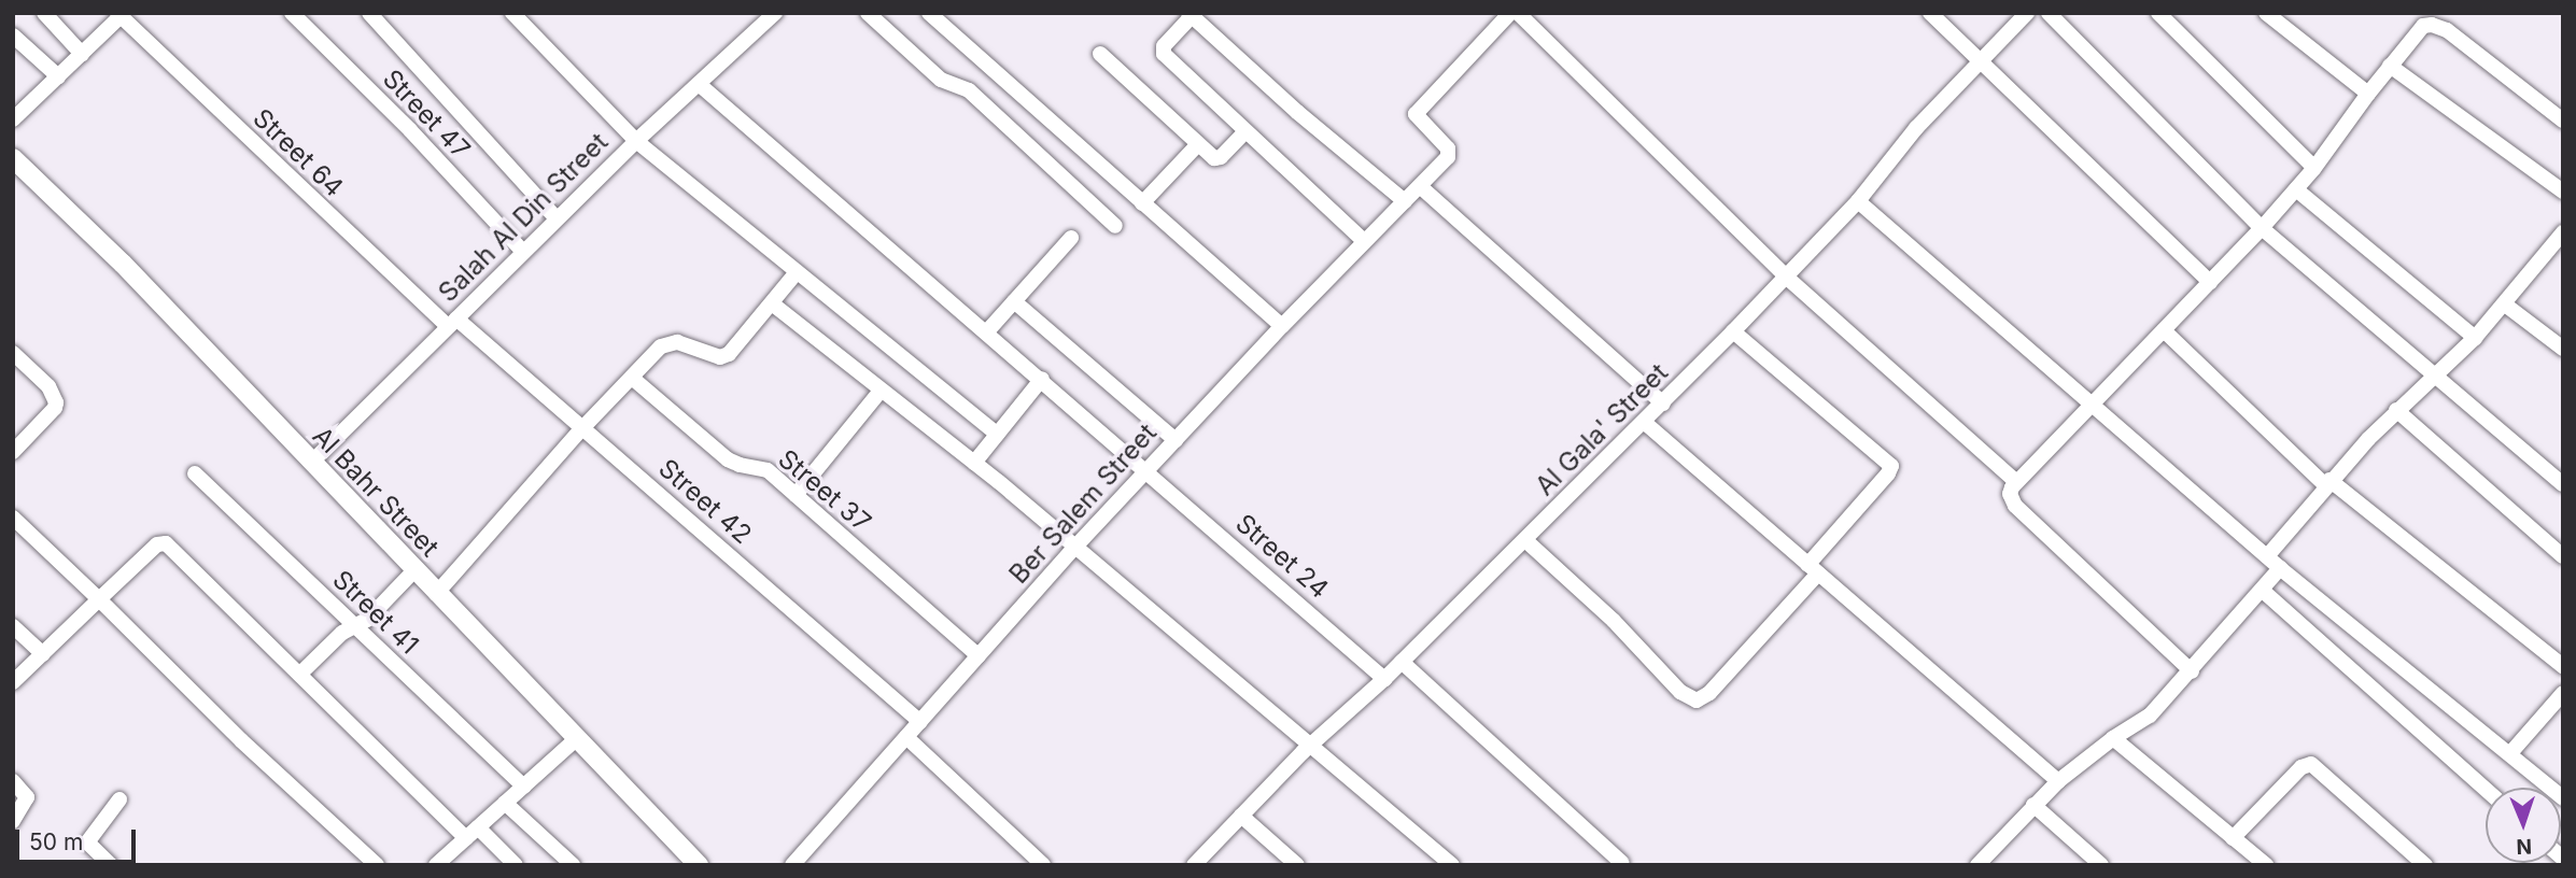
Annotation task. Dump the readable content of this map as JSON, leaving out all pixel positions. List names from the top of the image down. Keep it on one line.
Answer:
{"streets":{"street":["Street 47","Street 64","Salah Al Din Street","Al Gala' Street","Street 37","Al Bahr Street","Street 42","Ber Salem Street","Street 24","Street 41"]},"crossings":[["Street 47","Salah Al Din Street"],["Street 64","Salah Al Din Street"],["Street 64","Street 42"],["Salah Al Din Street","Al Bahr Street"],["Salah Al Din Street","Street 42"],["Salah Al Din Street","Street 24"],["Al Gala' Street","Street 24"],["Street 37","Ber Salem Street"],["Street 42","Ber Salem Street"],["Ber Salem Street","Street 24"]],"scale_bar":"50 m","north":"bottom"}
